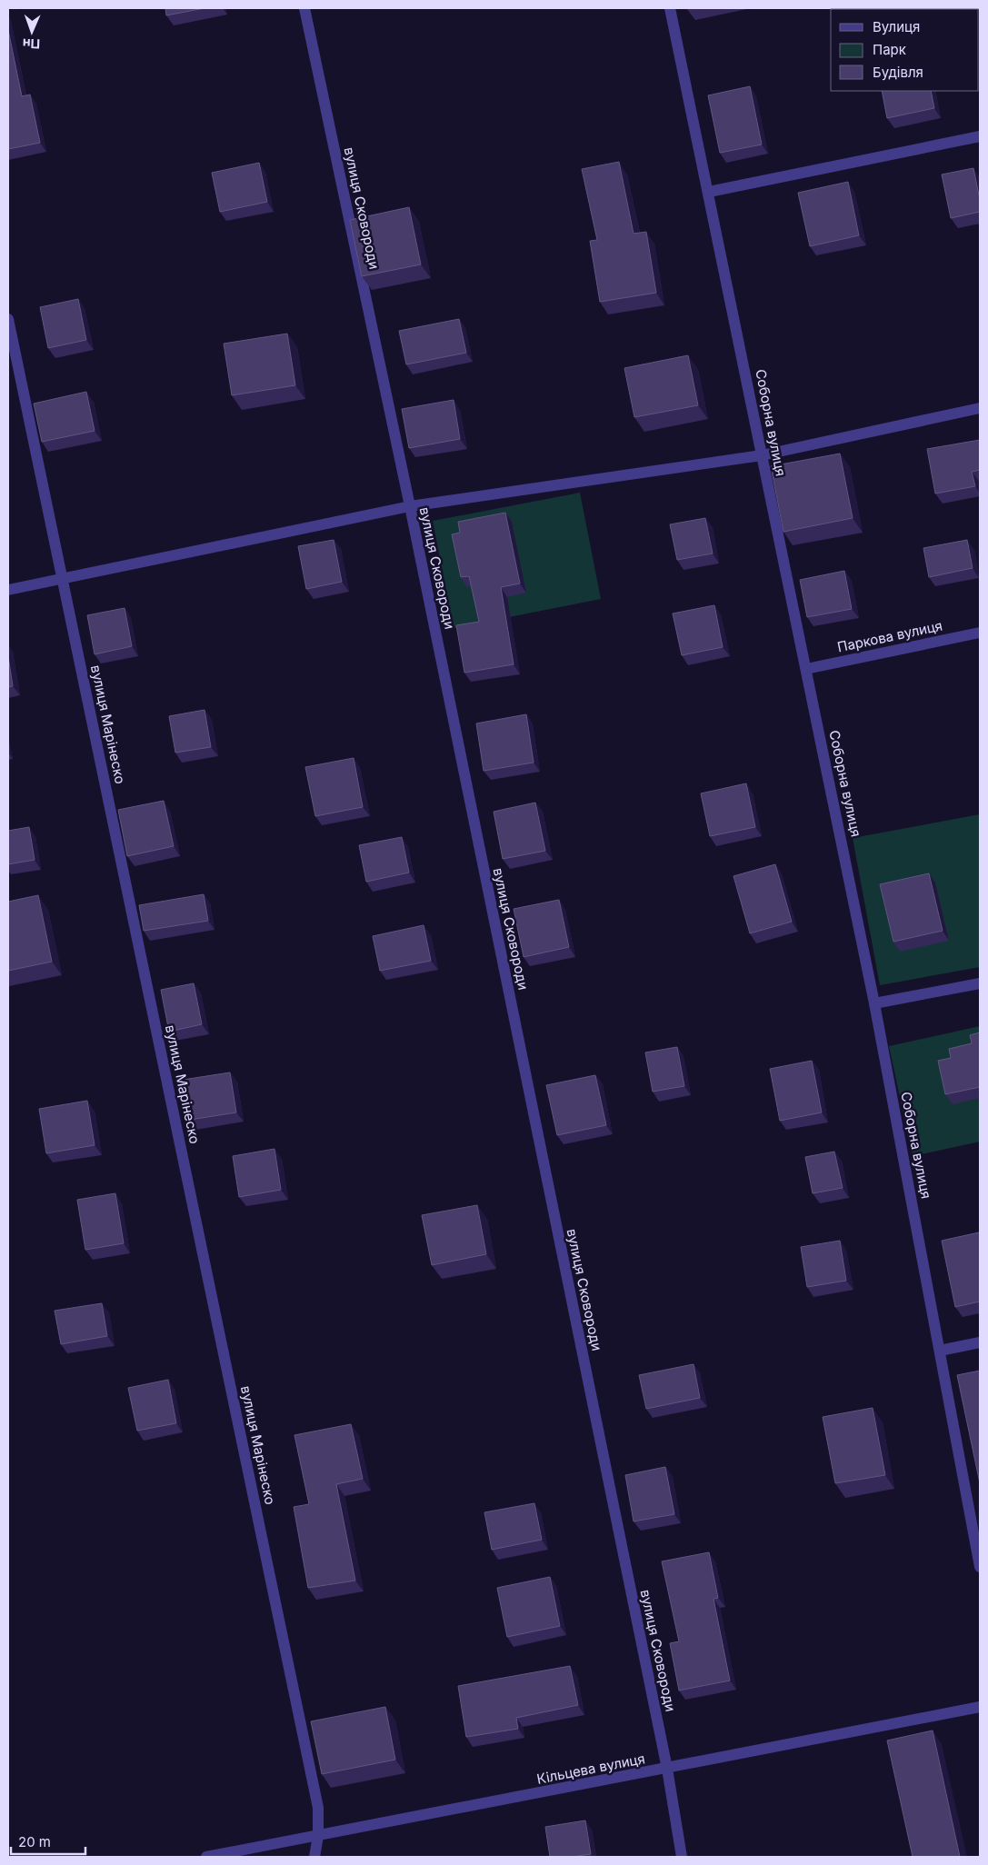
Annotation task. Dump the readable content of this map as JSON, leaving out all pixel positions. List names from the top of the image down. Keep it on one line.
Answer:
{"streets":{"street":["вулиця Сковороди","Соборна вулиця","Паркова вулиця","вулиця Марінеско","Кільцева вулиця"]},"crossings":[["вулиця Сковороди","Кільцева вулиця"],["Соборна вулиця","Паркова вулиця"],["вулиця Марінеско","Кільцева вулиця"]],"legend":["Вулиця","Парк","Будівля"],"scale_bar":"20 m","north":"bottom"}
